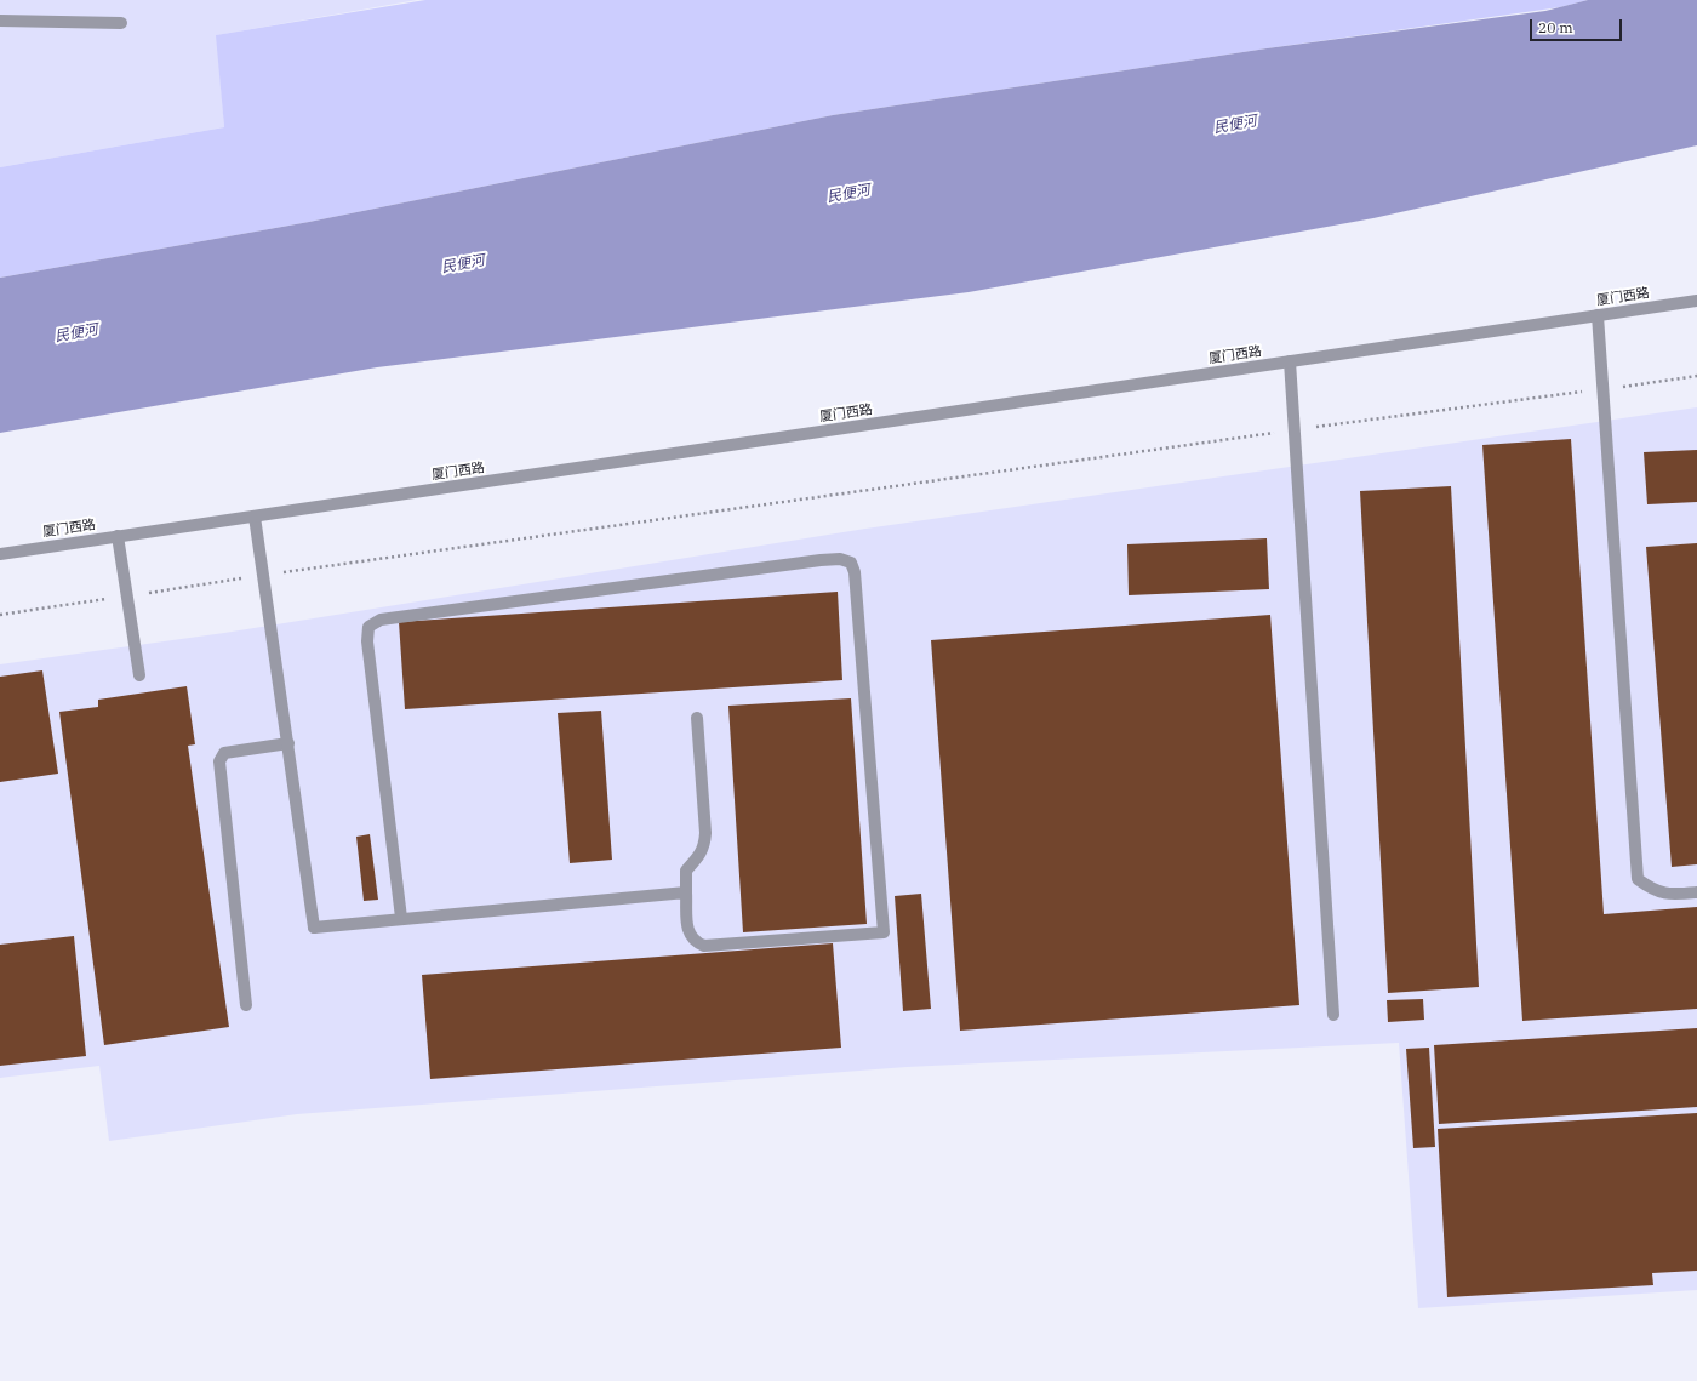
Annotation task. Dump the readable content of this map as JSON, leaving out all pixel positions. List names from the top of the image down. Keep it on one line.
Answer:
{"streets":{"street":["厦门西路"]},"water":["民便河"],"scale_bar":"20 m"}
